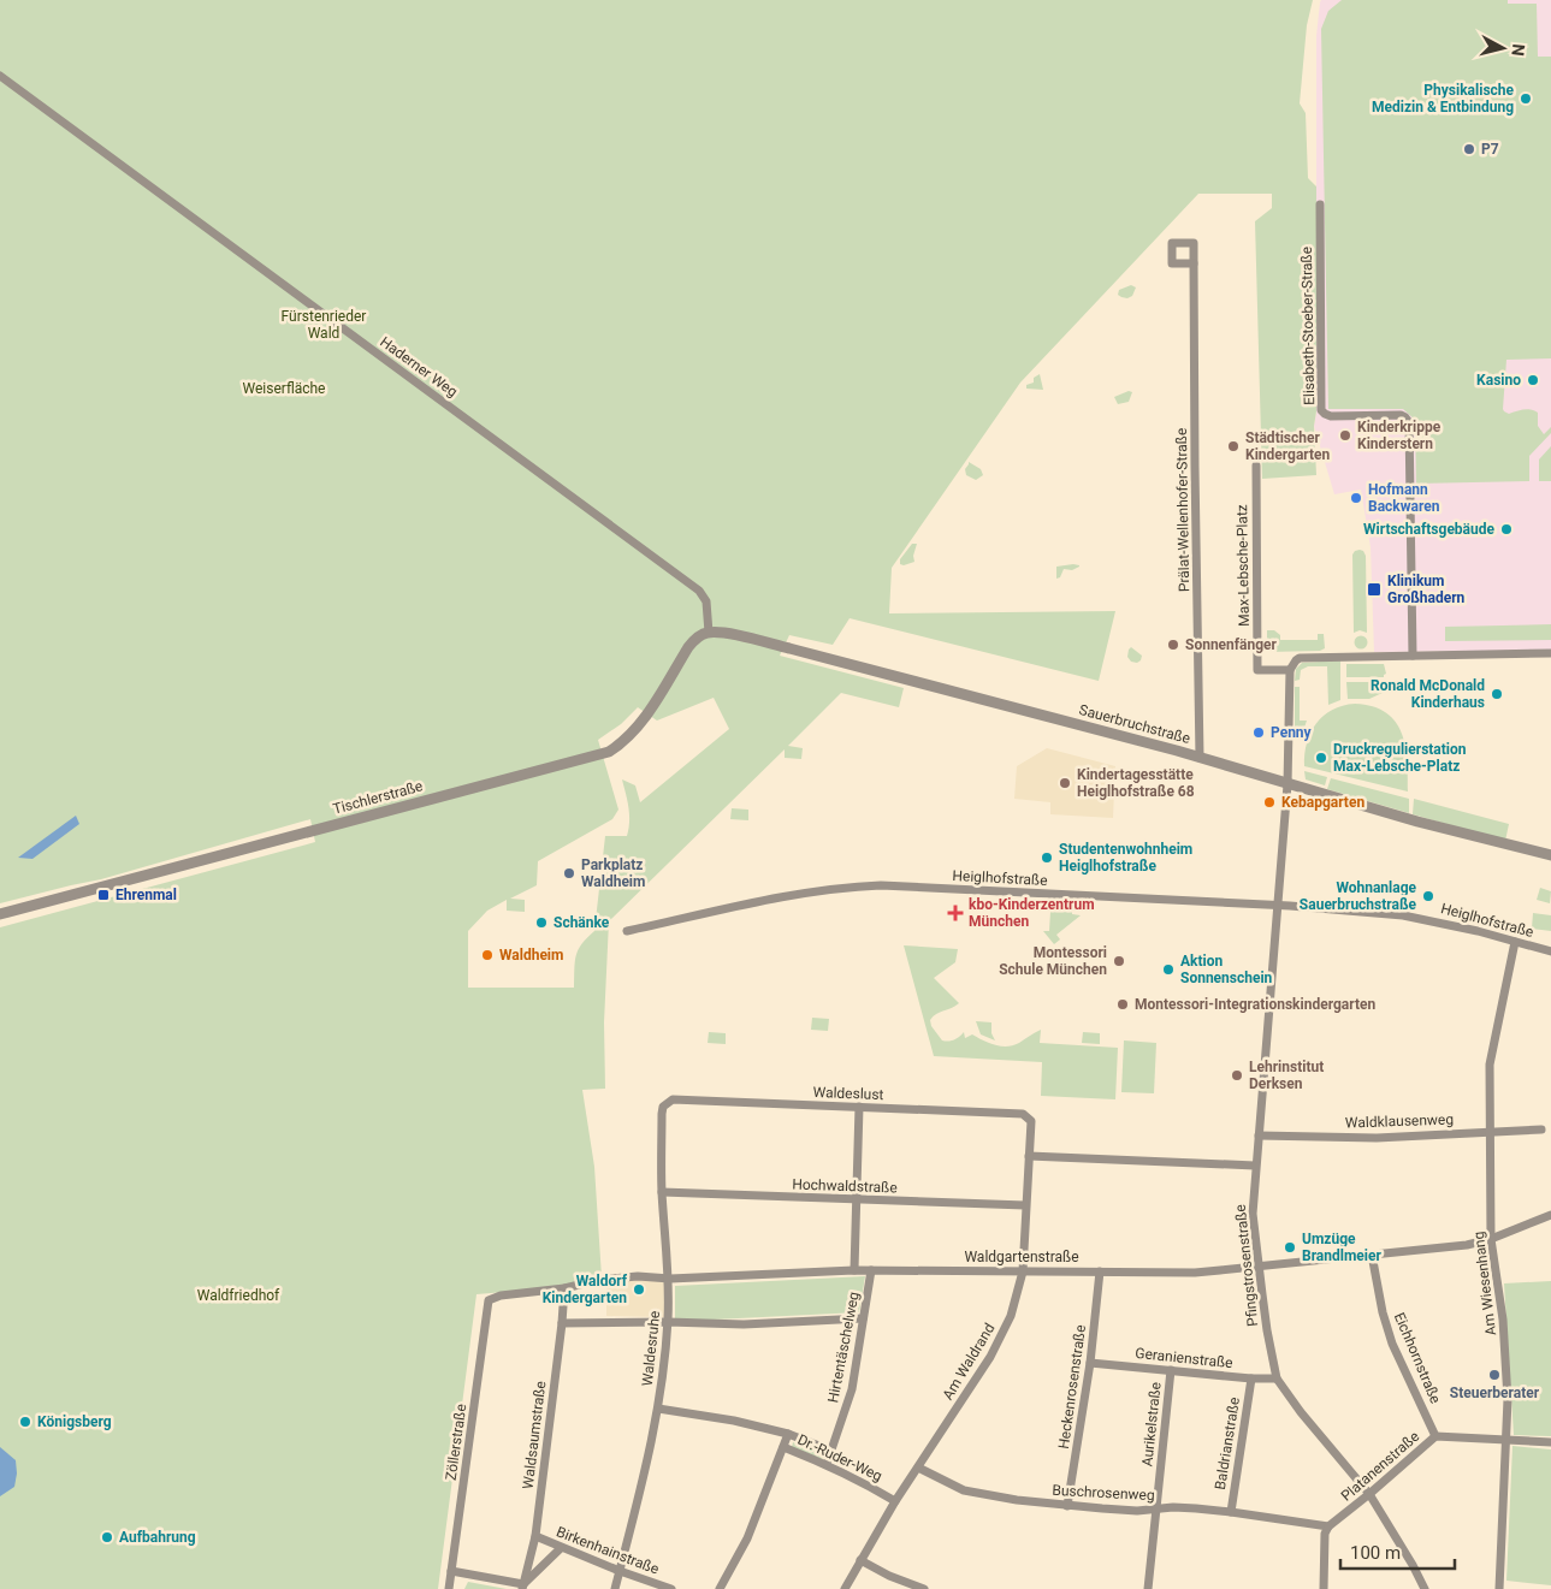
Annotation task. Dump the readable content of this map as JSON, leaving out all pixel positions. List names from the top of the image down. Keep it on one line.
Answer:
{"streets":{"street":["Elisabeth-Stoeber-Straße","Haderner Weg","Prälat-Wellenhofer-Straße","Max-Lebsche-Platz","Sauerbruchstraße","Tischlerstraße","Heiglhofstraße","Waldeslust","Waldklausenweg","Hochwaldstraße","Waldgartenstraße","Pfingstrosenstraße","Am Wiesenhang","Hirtentäschelweg","Waldesruhe","Geranienstraße","Eichhornstraße","Am Waldrand","Heckenrosenstraße","Aurikelstraße","Waldsaumstraße","Zöllerstraße","Baldrianstraße","Dr.-Ruder-Weg","Platanenstraße","Buschrosenweg","Birkenhainstraße"]},"crossings":[["Elisabeth-Stoeber-Straße","Max-Lebsche-Platz"],["Haderner Weg","Sauerbruchstraße"],["Haderner Weg","Tischlerstraße"],["Prälat-Wellenhofer-Straße","Sauerbruchstraße"],["Sauerbruchstraße","Tischlerstraße"],["Sauerbruchstraße","Pfingstrosenstraße"],["Heiglhofstraße","Pfingstrosenstraße"],["Heiglhofstraße","Am Wiesenhang"],["Waldeslust","Hirtentäschelweg"],["Waldeslust","Waldesruhe"],["Waldeslust","Am Waldrand"],["Waldklausenweg","Pfingstrosenstraße"],["Waldklausenweg","Am Wiesenhang"],["Hochwaldstraße","Hirtentäschelweg"],["Hochwaldstraße","Waldesruhe"],["Hochwaldstraße","Am Waldrand"],["Waldgartenstraße","Pfingstrosenstraße"],["Waldgartenstraße","Am Wiesenhang"],["Waldgartenstraße","Hirtentäschelweg"],["Waldgartenstraße","Waldesruhe"],["Waldgartenstraße","Eichhornstraße"],["Waldgartenstraße","Am Waldrand"],["Waldgartenstraße","Heckenrosenstraße"],["Waldgartenstraße","Waldsaumstraße"],["Waldgartenstraße","Zöllerstraße"],["Pfingstrosenstraße","Geranienstraße"],["Pfingstrosenstraße","Platanenstraße"],["Am Wiesenhang","Platanenstraße"],["Hirtentäschelweg","Dr.-Ruder-Weg"],["Waldesruhe","Dr.-Ruder-Weg"],["Waldesruhe","Birkenhainstraße"],["Geranienstraße","Heckenrosenstraße"],["Geranienstraße","Aurikelstraße"],["Geranienstraße","Baldrianstraße"],["Eichhornstraße","Platanenstraße"],["Am Waldrand","Dr.-Ruder-Weg"],["Am Waldrand","Buschrosenweg"],["Heckenrosenstraße","Buschrosenweg"],["Aurikelstraße","Buschrosenweg"],["Waldsaumstraße","Birkenhainstraße"],["Baldrianstraße","Buschrosenweg"],["Platanenstraße","Buschrosenweg"]],"parks":["Fürstenrieder Wald","Weiserfläche","Waldfriedhof"],"places":{"other":["Physikalische Medizin & Entbindung","P7","Kasino","Kinderkrippe Kinderstern","Städtischer Kindergarten","Hofmann Backwaren","Wirtschaftsgebäude","Sonnenfänger","Ronald McDonald Kinderhaus","Penny","Druckregulierstation Max-Lebsche-Platz","Kindertagesstätte Heiglhofstraße 68","Kebapgarten","Studentenwohnheim Heiglhofstraße","Parkplatz Waldheim","Wohnanlage Sauerbruchstraße","Schänke","Waldheim","Montessori Schule München","Aktion Sonnenschein","Montessori-Integrationskindergarten","Lehrinstitut Derksen","Umzüge Brandlmeier","Waldorf Kindergarten","Steuerberater","Königsberg","Aufbahrung"],"transit":["Klinikum Großhadern","Ehrenmal"],"health":["kbo-Kinderzentrum München"]},"scale_bar":"100 m","north":"right"}
